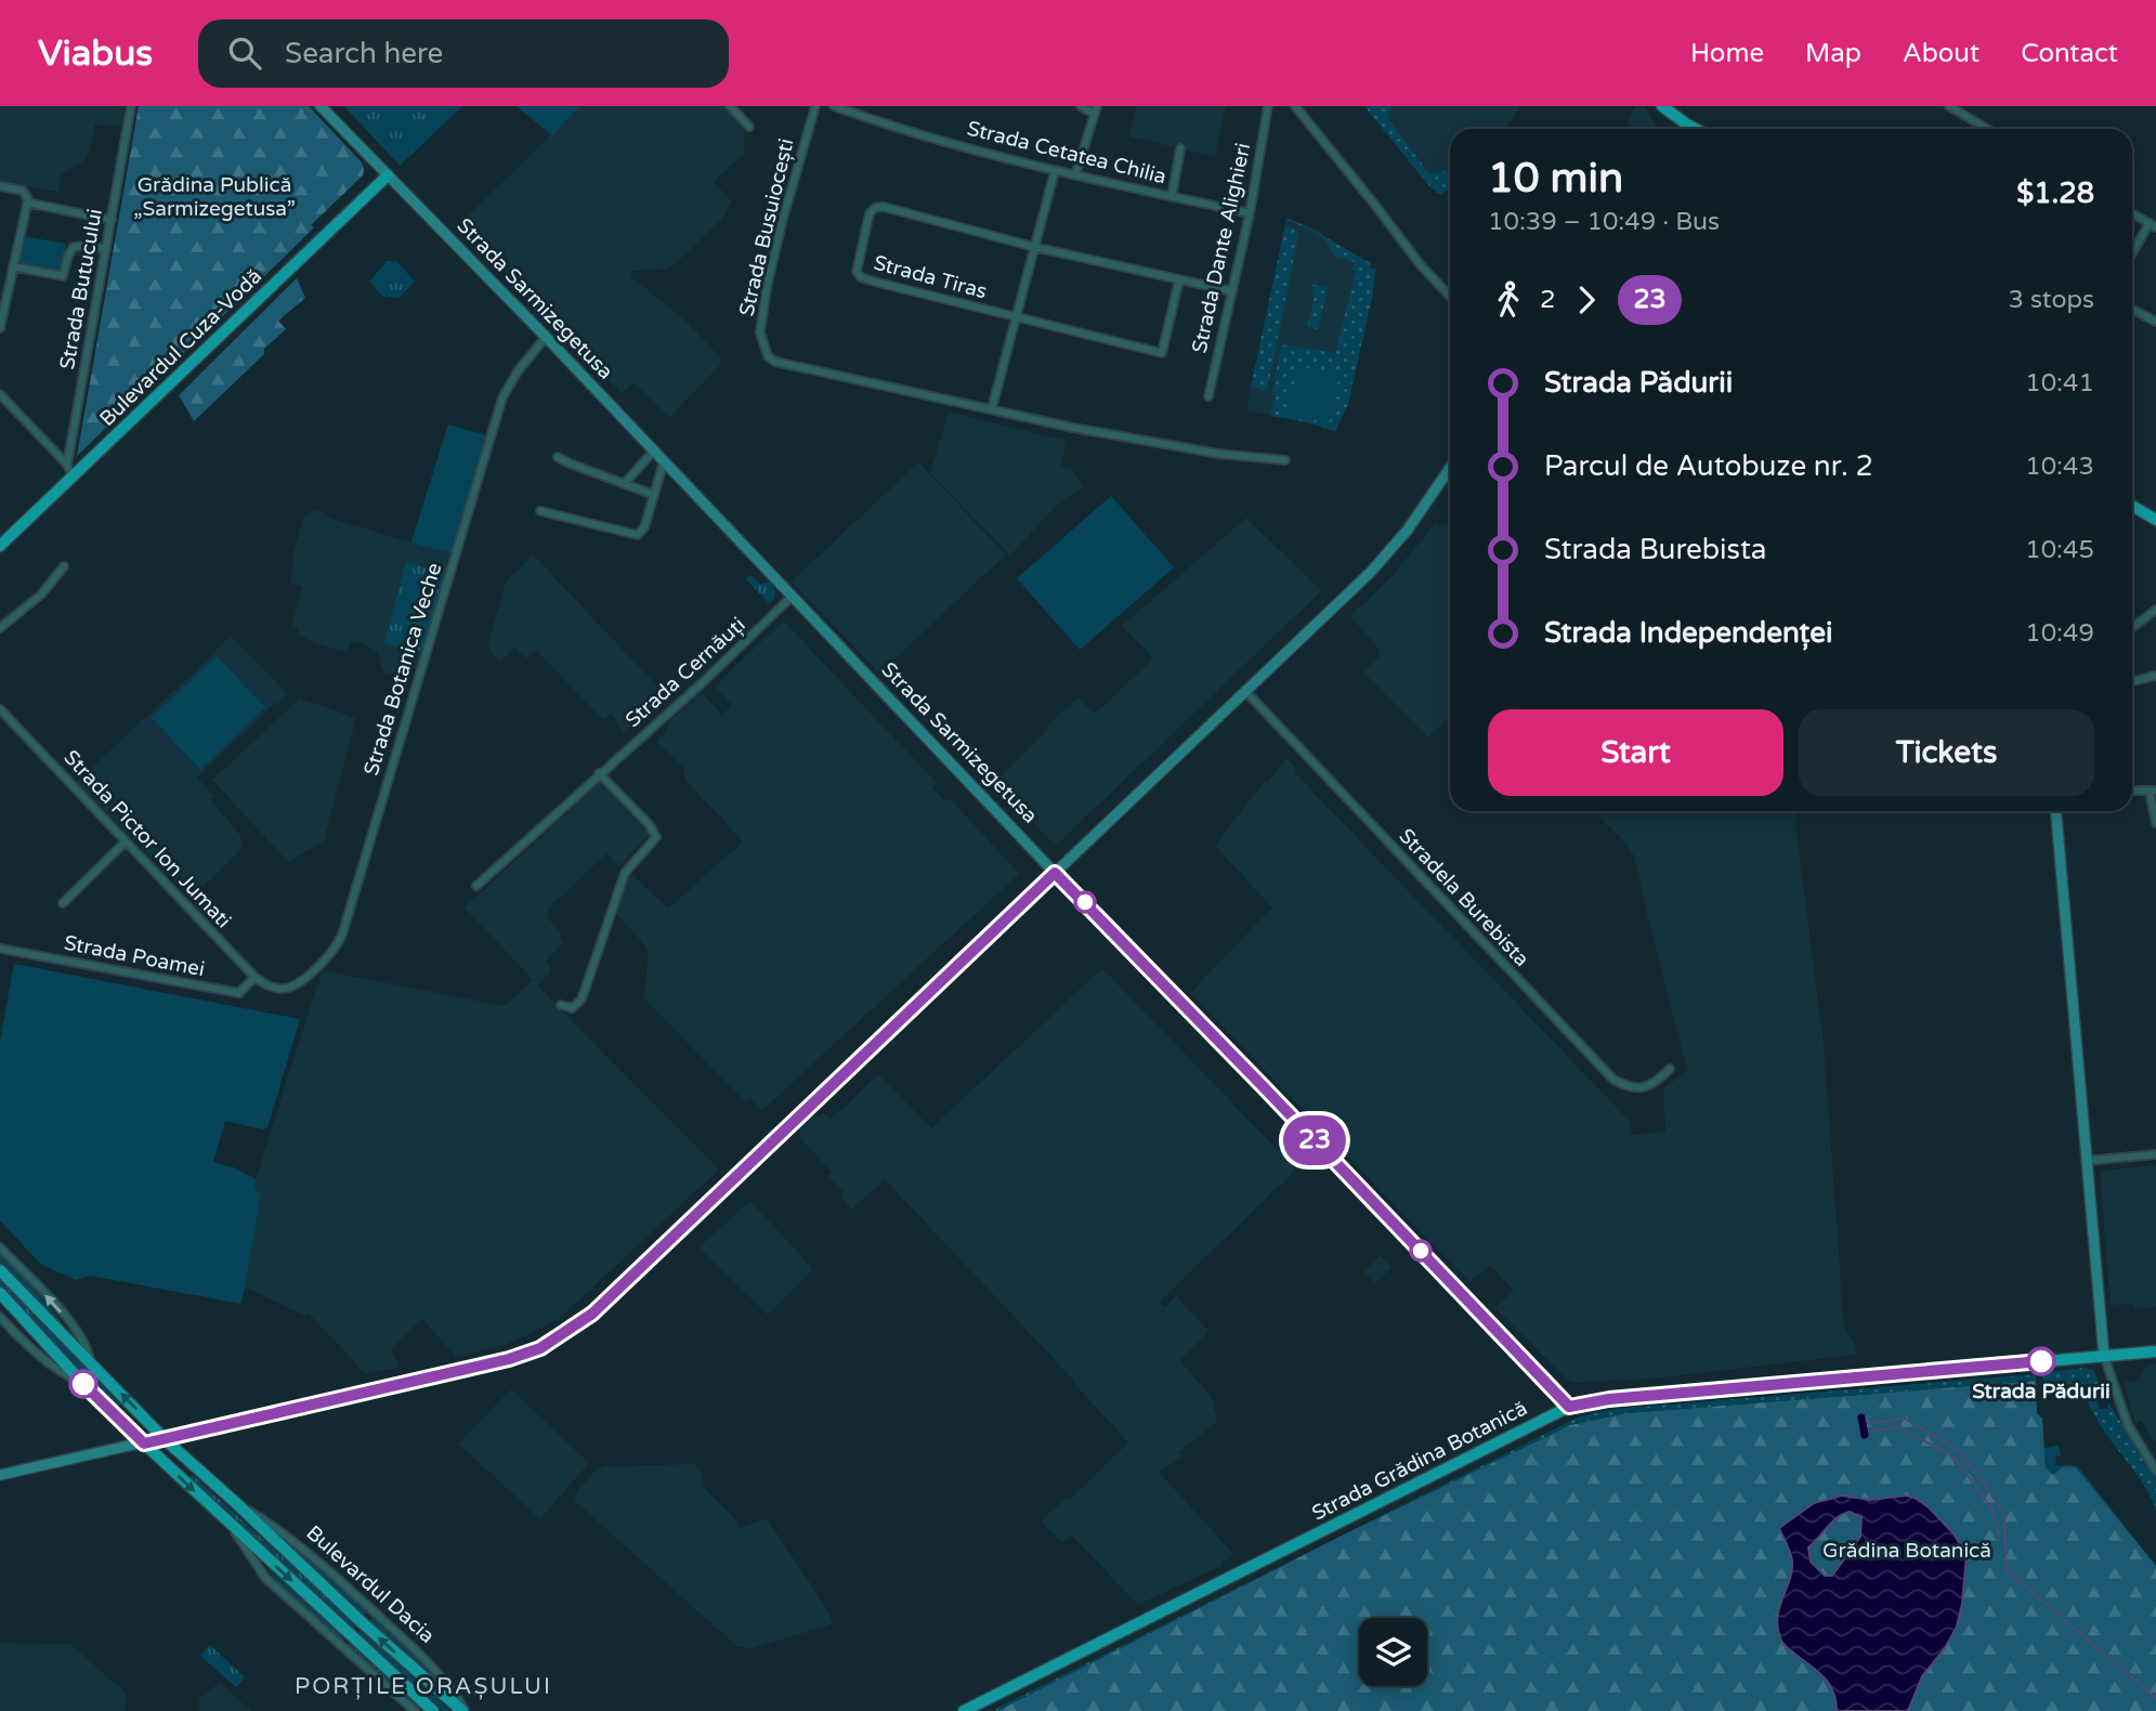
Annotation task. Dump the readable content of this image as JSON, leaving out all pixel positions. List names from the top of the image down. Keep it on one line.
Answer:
{"streets":{"main road":["Strada Sarmizegetusa","Bulevardul Cuza-Vodă","Strada Grădina Botanică","Bulevardul Dacia"],"street":["Strada Cetatea Chilia","Strada Busuiocești","Strada Dante Alighieri","Strada Tiras","Strada Butucului","Strada Botanica Veche","Strada Cernăuți","Strada Pictor Ion Jumati","Stradela Burebista","Strada Poamei"]},"crossings":[["Strada Cetatea Chilia","Strada Dante Alighieri"],["Strada Dante Alighieri","Strada Tiras"],["Strada Sarmizegetusa","Bulevardul Cuza-Vodă"],["Strada Sarmizegetusa","Strada Botanica Veche"],["Strada Sarmizegetusa","Strada Cernăuți"],["Strada Sarmizegetusa","Strada Grădina Botanică"],["Strada Botanica Veche","Strada Pictor Ion Jumati"],["Strada Pictor Ion Jumati","Strada Poamei"]],"districts":["PORȚILE ORAȘULUI"],"parks":["Grădina Publică „Sarmizegetusa”","Grădina Botanică"],"places":["Strada Pădurii"],"lines":["bus line 23"],"page":{"header":"Viabus","search":"Search here","nav":["Home","Map","About","Contact"],"on_map":"23","heading":["10 min","10:39 – 10:49 · Bus","$1.28"],"legs":["2","23","3 stops"],"list":[{"name":"Strada Pădurii","value":"10:41"},{"name":"Parcul de Autobuze nr. 2","value":"10:43"},{"name":"Strada Burebista","value":"10:45"},{"name":"Strada Independenței","value":"10:49"}],"buttons":["Start","Tickets"]}}
